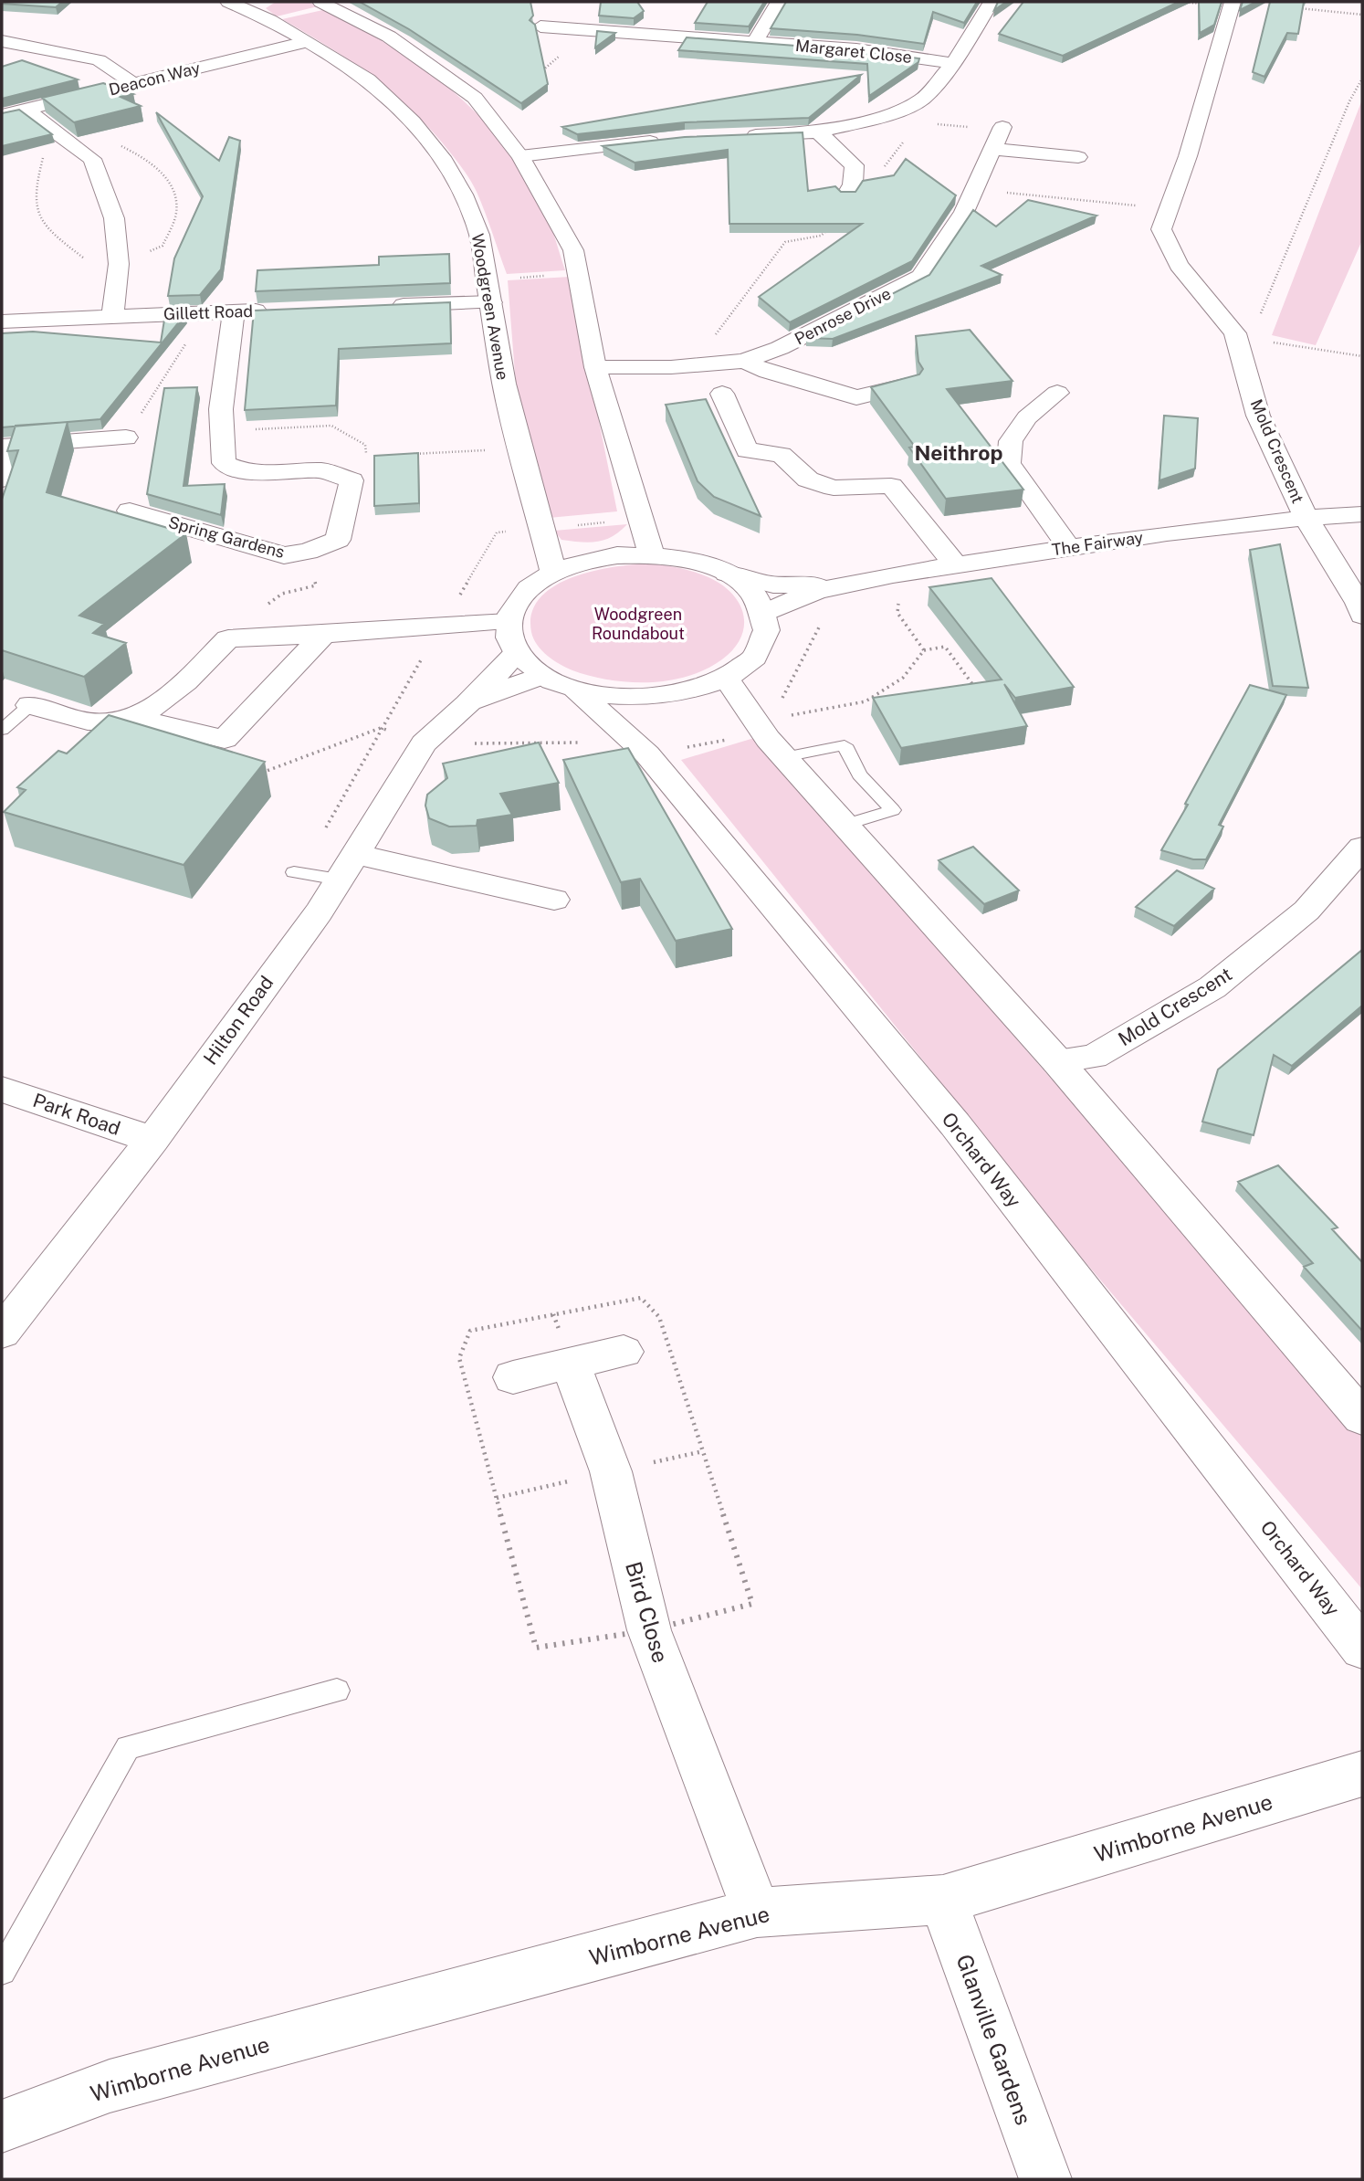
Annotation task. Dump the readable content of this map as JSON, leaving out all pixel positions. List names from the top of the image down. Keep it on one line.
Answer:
{"streets":{"street":["Margaret Close","Deacon Way","Woodgreen Avenue","Gillett Road","Penrose Drive","Mold Crescent","Spring Gardens","The Fairway","Hilton Road","Park Road","Orchard Way","Bird Close","Wimborne Avenue","Glanville Gardens"]},"crossings":[["Deacon Way","Woodgreen Avenue"],["Woodgreen Avenue","The Fairway"],["Woodgreen Avenue","Hilton Road"],["Woodgreen Avenue","Orchard Way"],["Mold Crescent","The Fairway"],["The Fairway","Hilton Road"],["The Fairway","Orchard Way"],["Hilton Road","Park Road"],["Hilton Road","Orchard Way"],["Bird Close","Wimborne Avenue"],["Wimborne Avenue","Glanville Gardens"]],"districts":["Neithrop"],"parks":["Woodgreen Roundabout"]}
